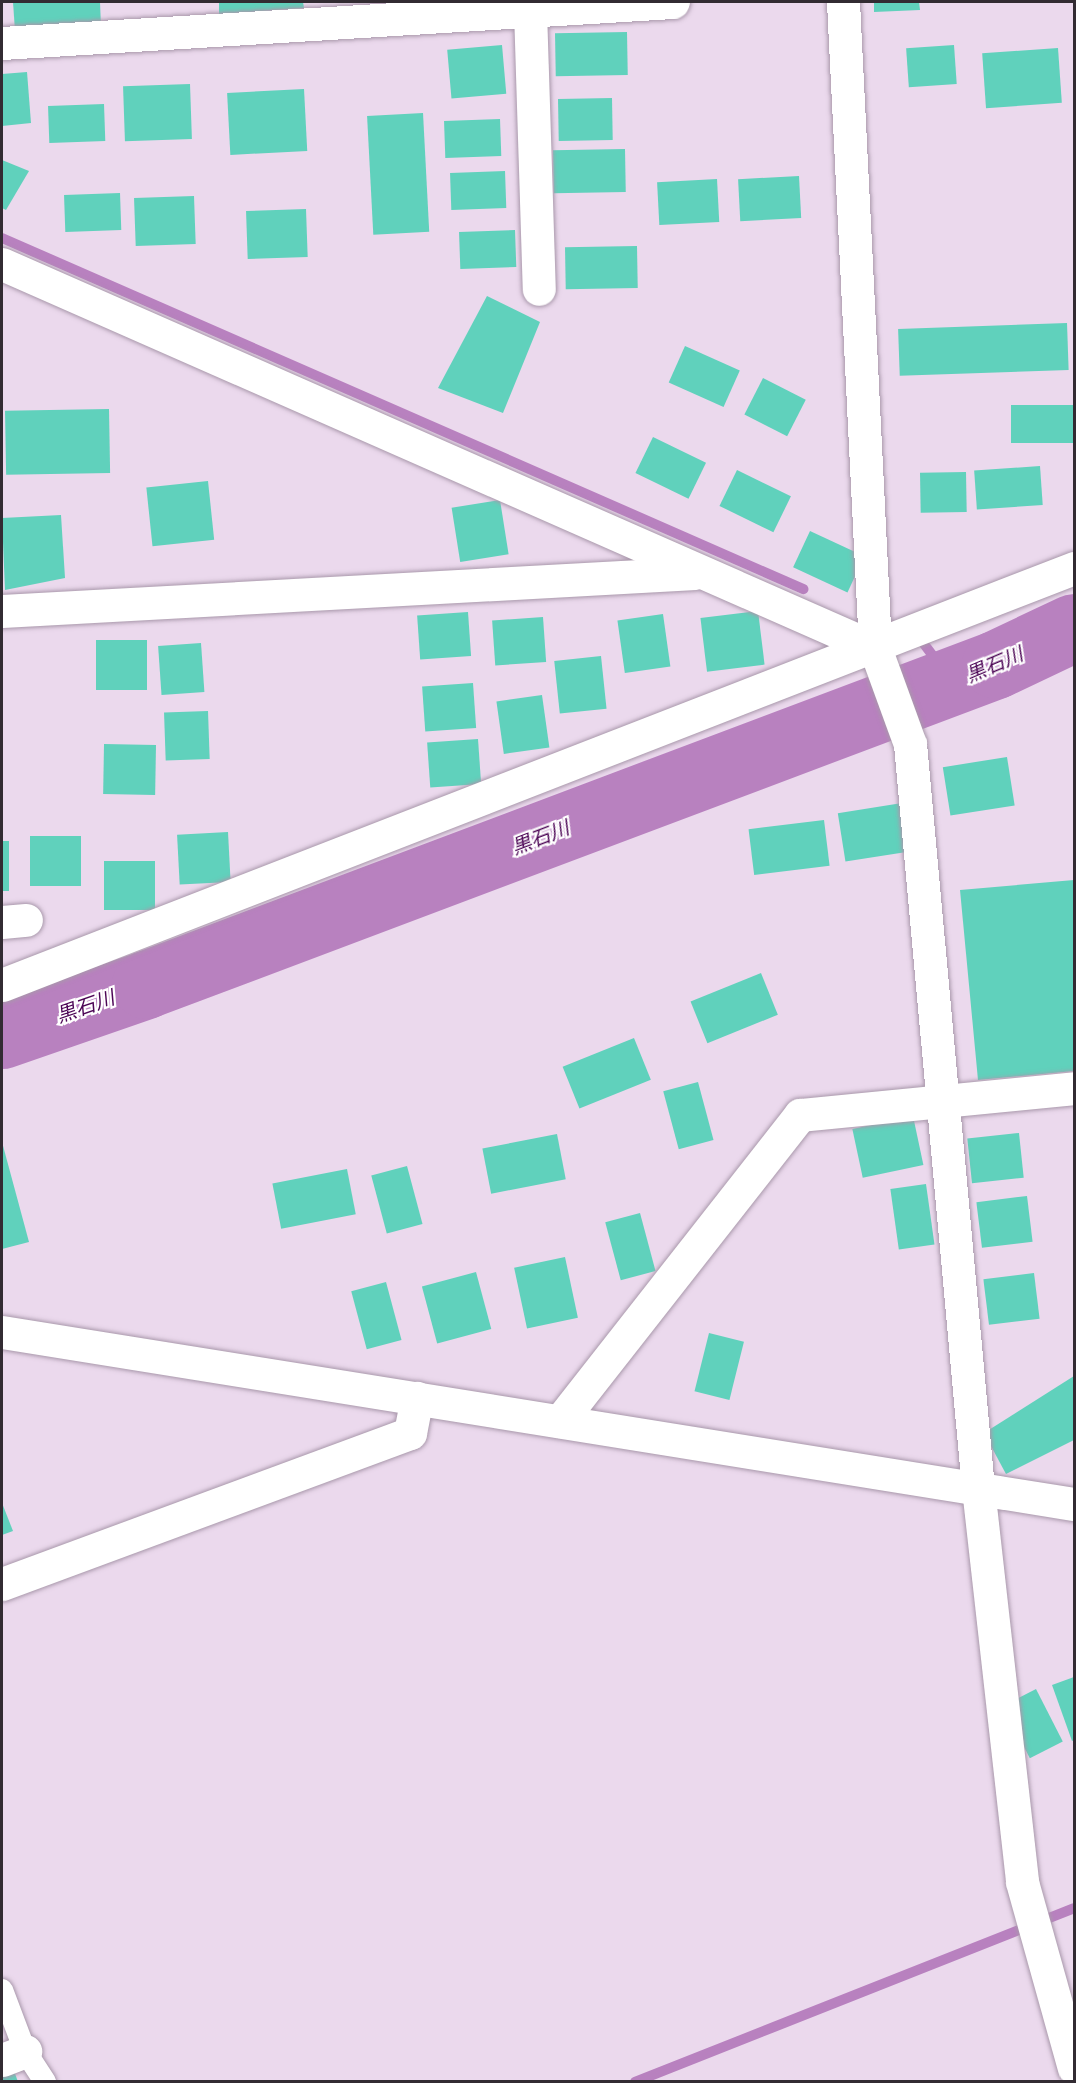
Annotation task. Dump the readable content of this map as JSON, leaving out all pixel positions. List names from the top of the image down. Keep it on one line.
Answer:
{"water":["黒石川"]}
